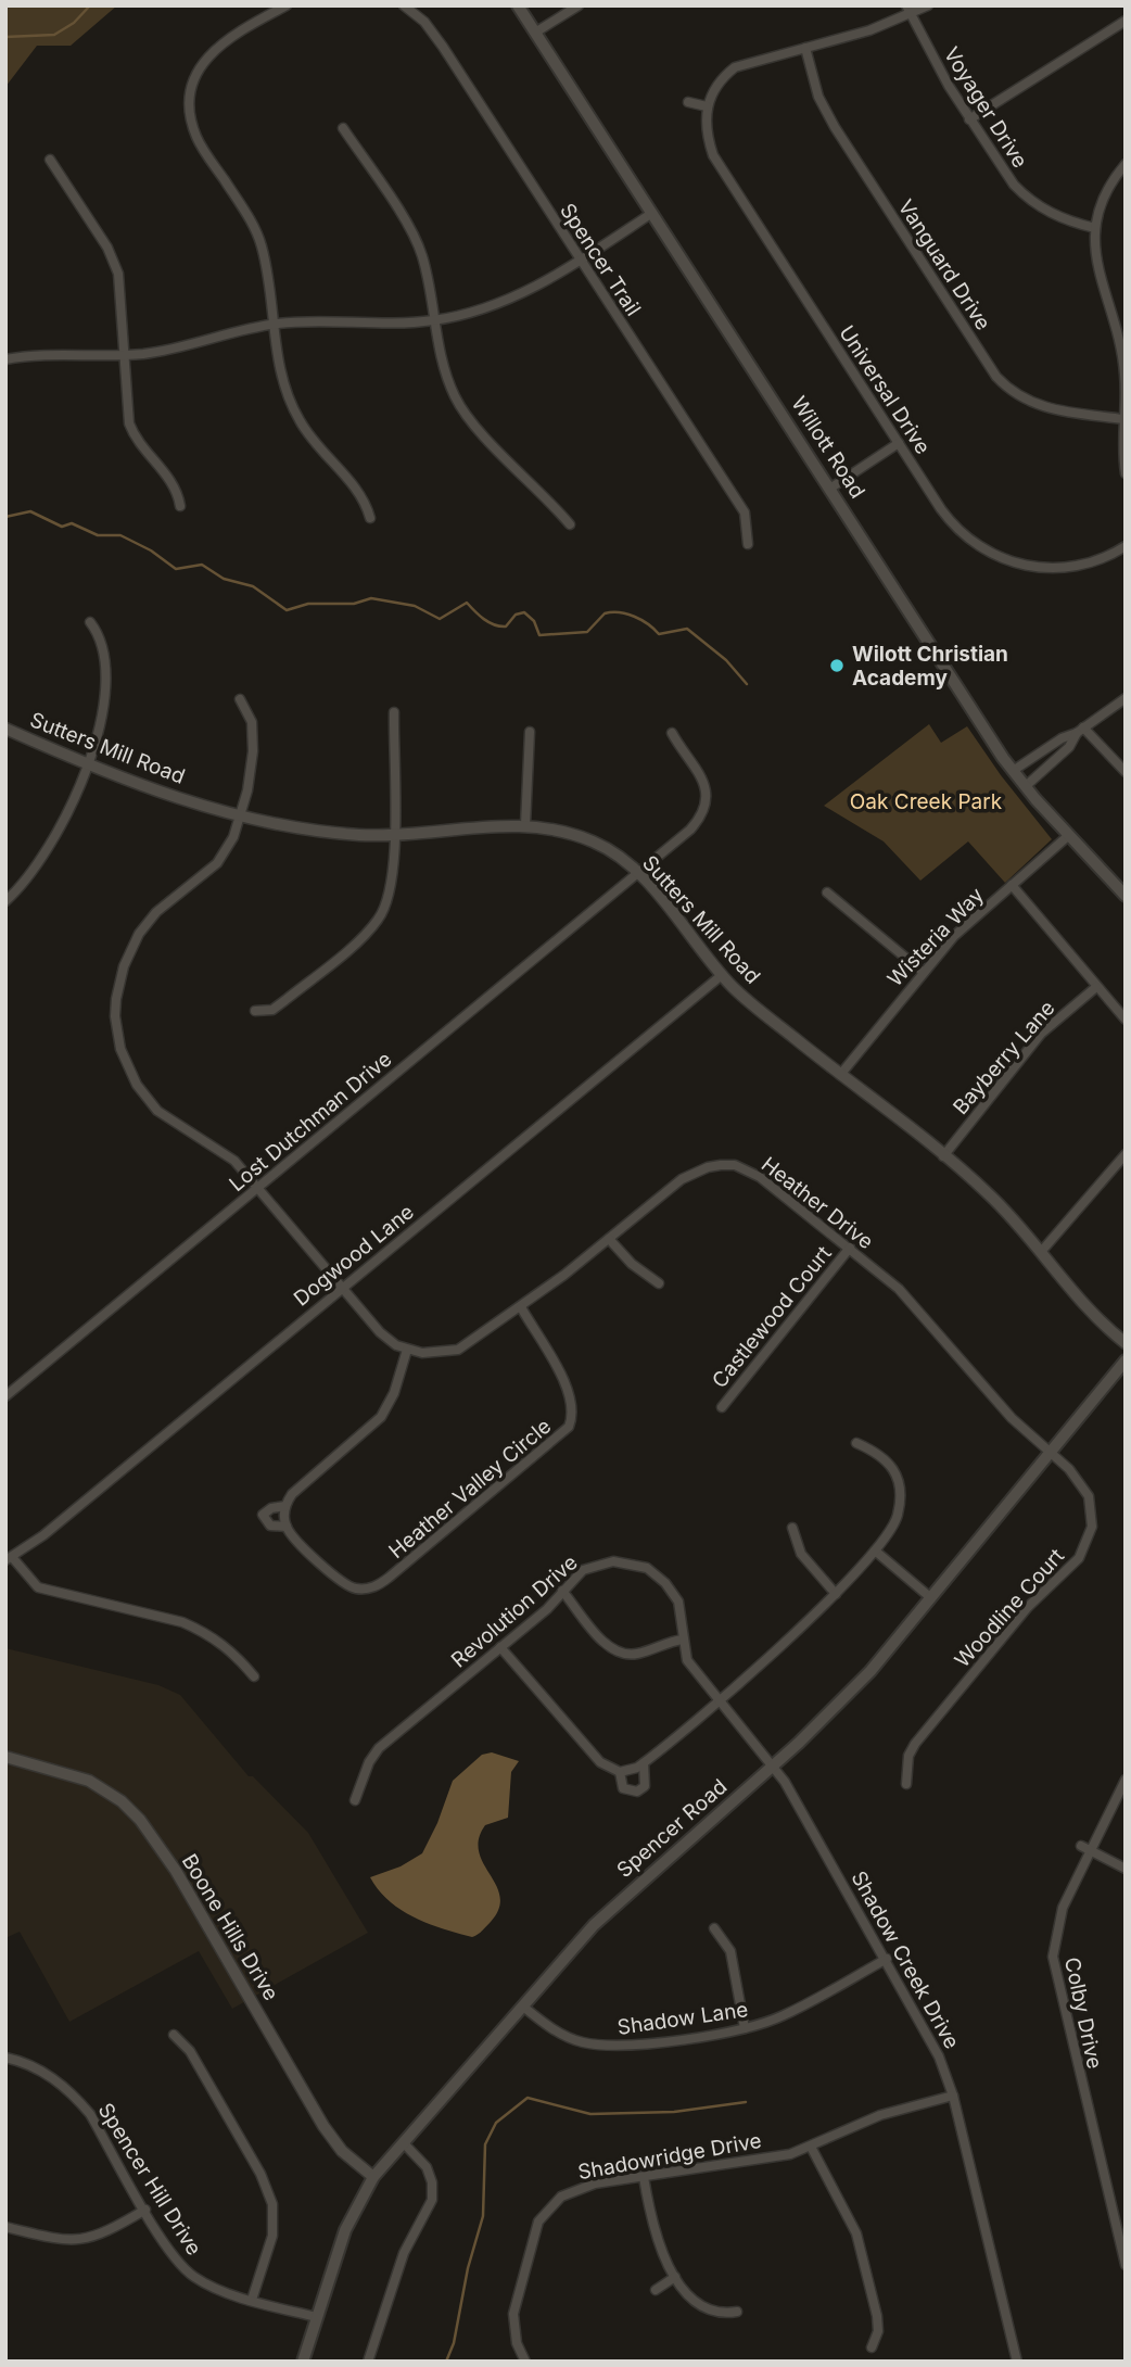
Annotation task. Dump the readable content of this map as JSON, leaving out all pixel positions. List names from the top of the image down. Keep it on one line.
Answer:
{"streets":{"main road":["Willott Road","Spencer Road"],"street":["Voyager Drive","Spencer Trail","Vanguard Drive","Universal Drive","Sutters Mill Road","Wisteria Way","Bayberry Lane","Lost Dutchman Drive","Heather Drive","Dogwood Lane","Castlewood Court","Heather Valley Circle","Woodline Court","Revolution Drive","Boone Hills Drive","Shadow Creek Drive","Colby Drive","Shadow Lane","Shadowridge Drive","Spencer Hill Drive"]},"crossings":[["Willott Road","Wisteria Way"],["Sutters Mill Road","Wisteria Way"],["Sutters Mill Road","Bayberry Lane"],["Sutters Mill Road","Lost Dutchman Drive"],["Sutters Mill Road","Dogwood Lane"],["Heather Drive","Castlewood Court"],["Heather Drive","Heather Valley Circle"],["Heather Drive","Woodline Court"],["Heather Drive","Spencer Road"],["Woodline Court","Spencer Road"],["Revolution Drive","Spencer Road"],["Revolution Drive","Shadow Creek Drive"],["Spencer Road","Boone Hills Drive"],["Spencer Road","Shadow Creek Drive"],["Spencer Road","Shadow Lane"],["Spencer Road","Spencer Hill Drive"],["Shadow Creek Drive","Shadow Lane"],["Shadow Creek Drive","Shadowridge Drive"]],"parks":["Oak Creek Park"],"places":["Wilott Christian Academy"]}
